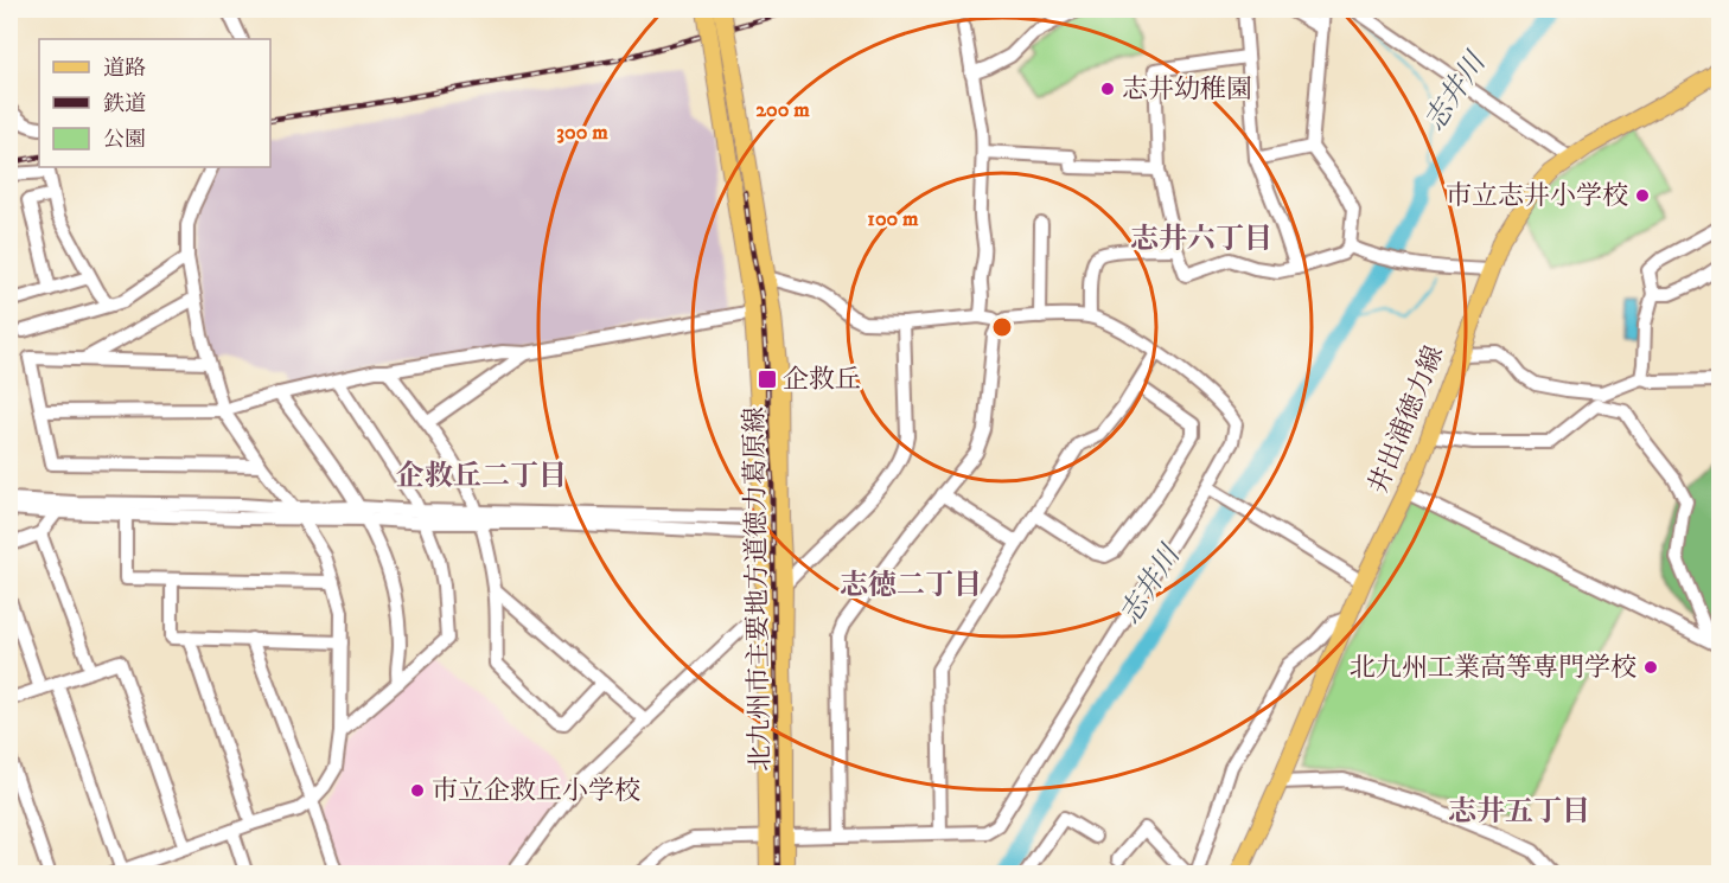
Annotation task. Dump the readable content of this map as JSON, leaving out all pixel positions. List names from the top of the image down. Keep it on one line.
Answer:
{"streets":{"main road":["井出浦徳力線","北九州市主要地方道徳力葛原線"]},"districts":["志井六丁目","企救丘二丁目","志徳二丁目","志井五丁目"],"water":["志井川"],"places":{"other":["志井幼稚園","市立志井小学校","北九州工業高等専門学校","市立企救丘小学校"],"transit":["企救丘"]},"legend":["道路","鉄道","公園"],"rings":["200 m","300 m","100 m"]}
